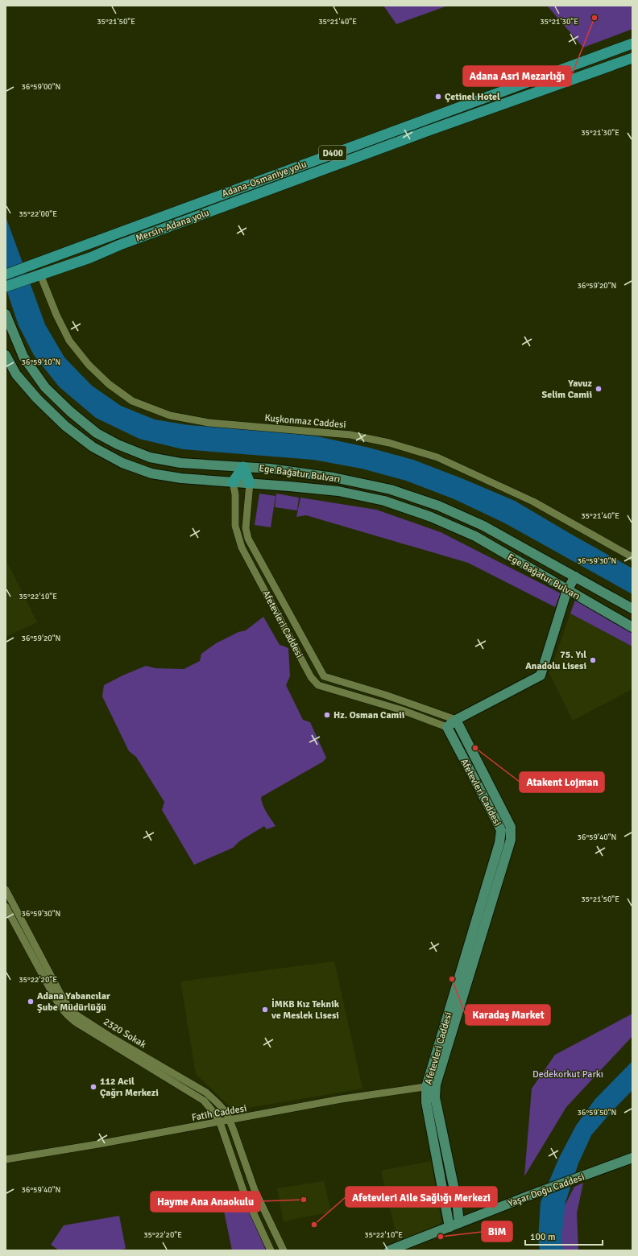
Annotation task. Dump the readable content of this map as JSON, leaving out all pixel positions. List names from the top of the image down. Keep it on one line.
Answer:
{"streets":{"highway":["D400","Adana-Osmaniye yolu","Mersin-Adana yolu"],"main road":["Ege Bağatur Bulvarı","Afetevleri Caddesi","Yaşar Doğu Caddesi"],"street":["Kuşkonmaz Caddesi","2320 Sokak","Fatih Caddesi"]},"crossings":[["D400","Mersin-Adana yolu"],["D400","Kuşkonmaz Caddesi"],["Mersin-Adana yolu","Kuşkonmaz Caddesi"],["Ege Bağatur Bulvarı","Afetevleri Caddesi"],["Afetevleri Caddesi","Fatih Caddesi"],["Afetevleri Caddesi","Yaşar Doğu Caddesi"],["2320 Sokak","Fatih Caddesi"]],"parks":["Dedekorkut Parkı"],"places":["Adana Asri Mezarlığı","Çetinel Hotel","Yavuz Selim Camii","75. Yıl Anadolu Lisesi","Hz. Osman Camii","Atakent Lojman","Karadaş Market","Adana Yabancılar Şube Müdürlüğü","İMKB Kız Teknik ve Meslek Lisesi","112 Acil Çağrı Merkezi","Hayme Ana Anaokulu","Afetevleri Aile Sağlığı Merkezi","BiM"],"scale_bar":"100 m","coordinates":["35°21'50\"E","35°21'40\"E","35°21'30\"E","36°59'00\"N","35°22'00\"E","36°59'20\"N","36°59'10\"N","36°59'30\"N","35°22'10\"E","36°59'40\"N","35°22'20\"E","36°59'50\"N"]}
